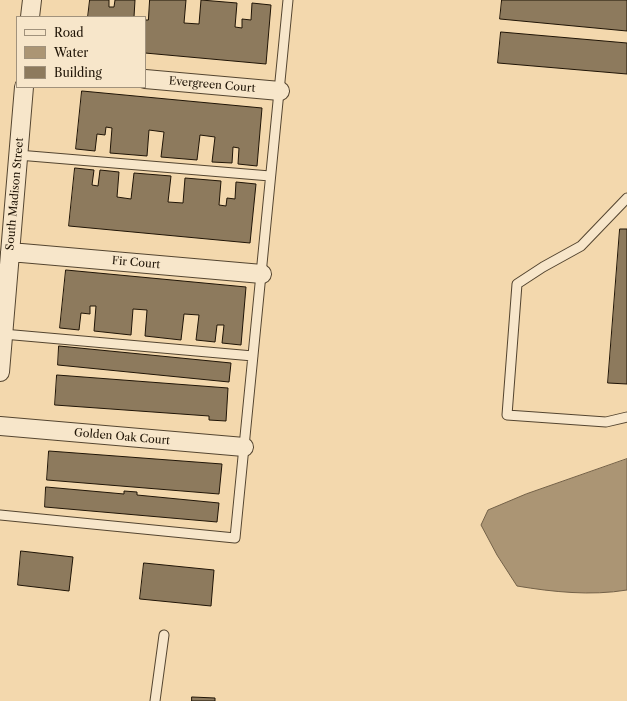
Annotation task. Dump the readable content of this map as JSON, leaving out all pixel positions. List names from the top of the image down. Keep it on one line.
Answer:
{"streets":{"street":["Evergreen Court","South Madison Street","Fir Court","Golden Oak Court"]},"crossings":[["South Madison Street","Fir Court"]],"legend":["Road","Water","Building"]}
